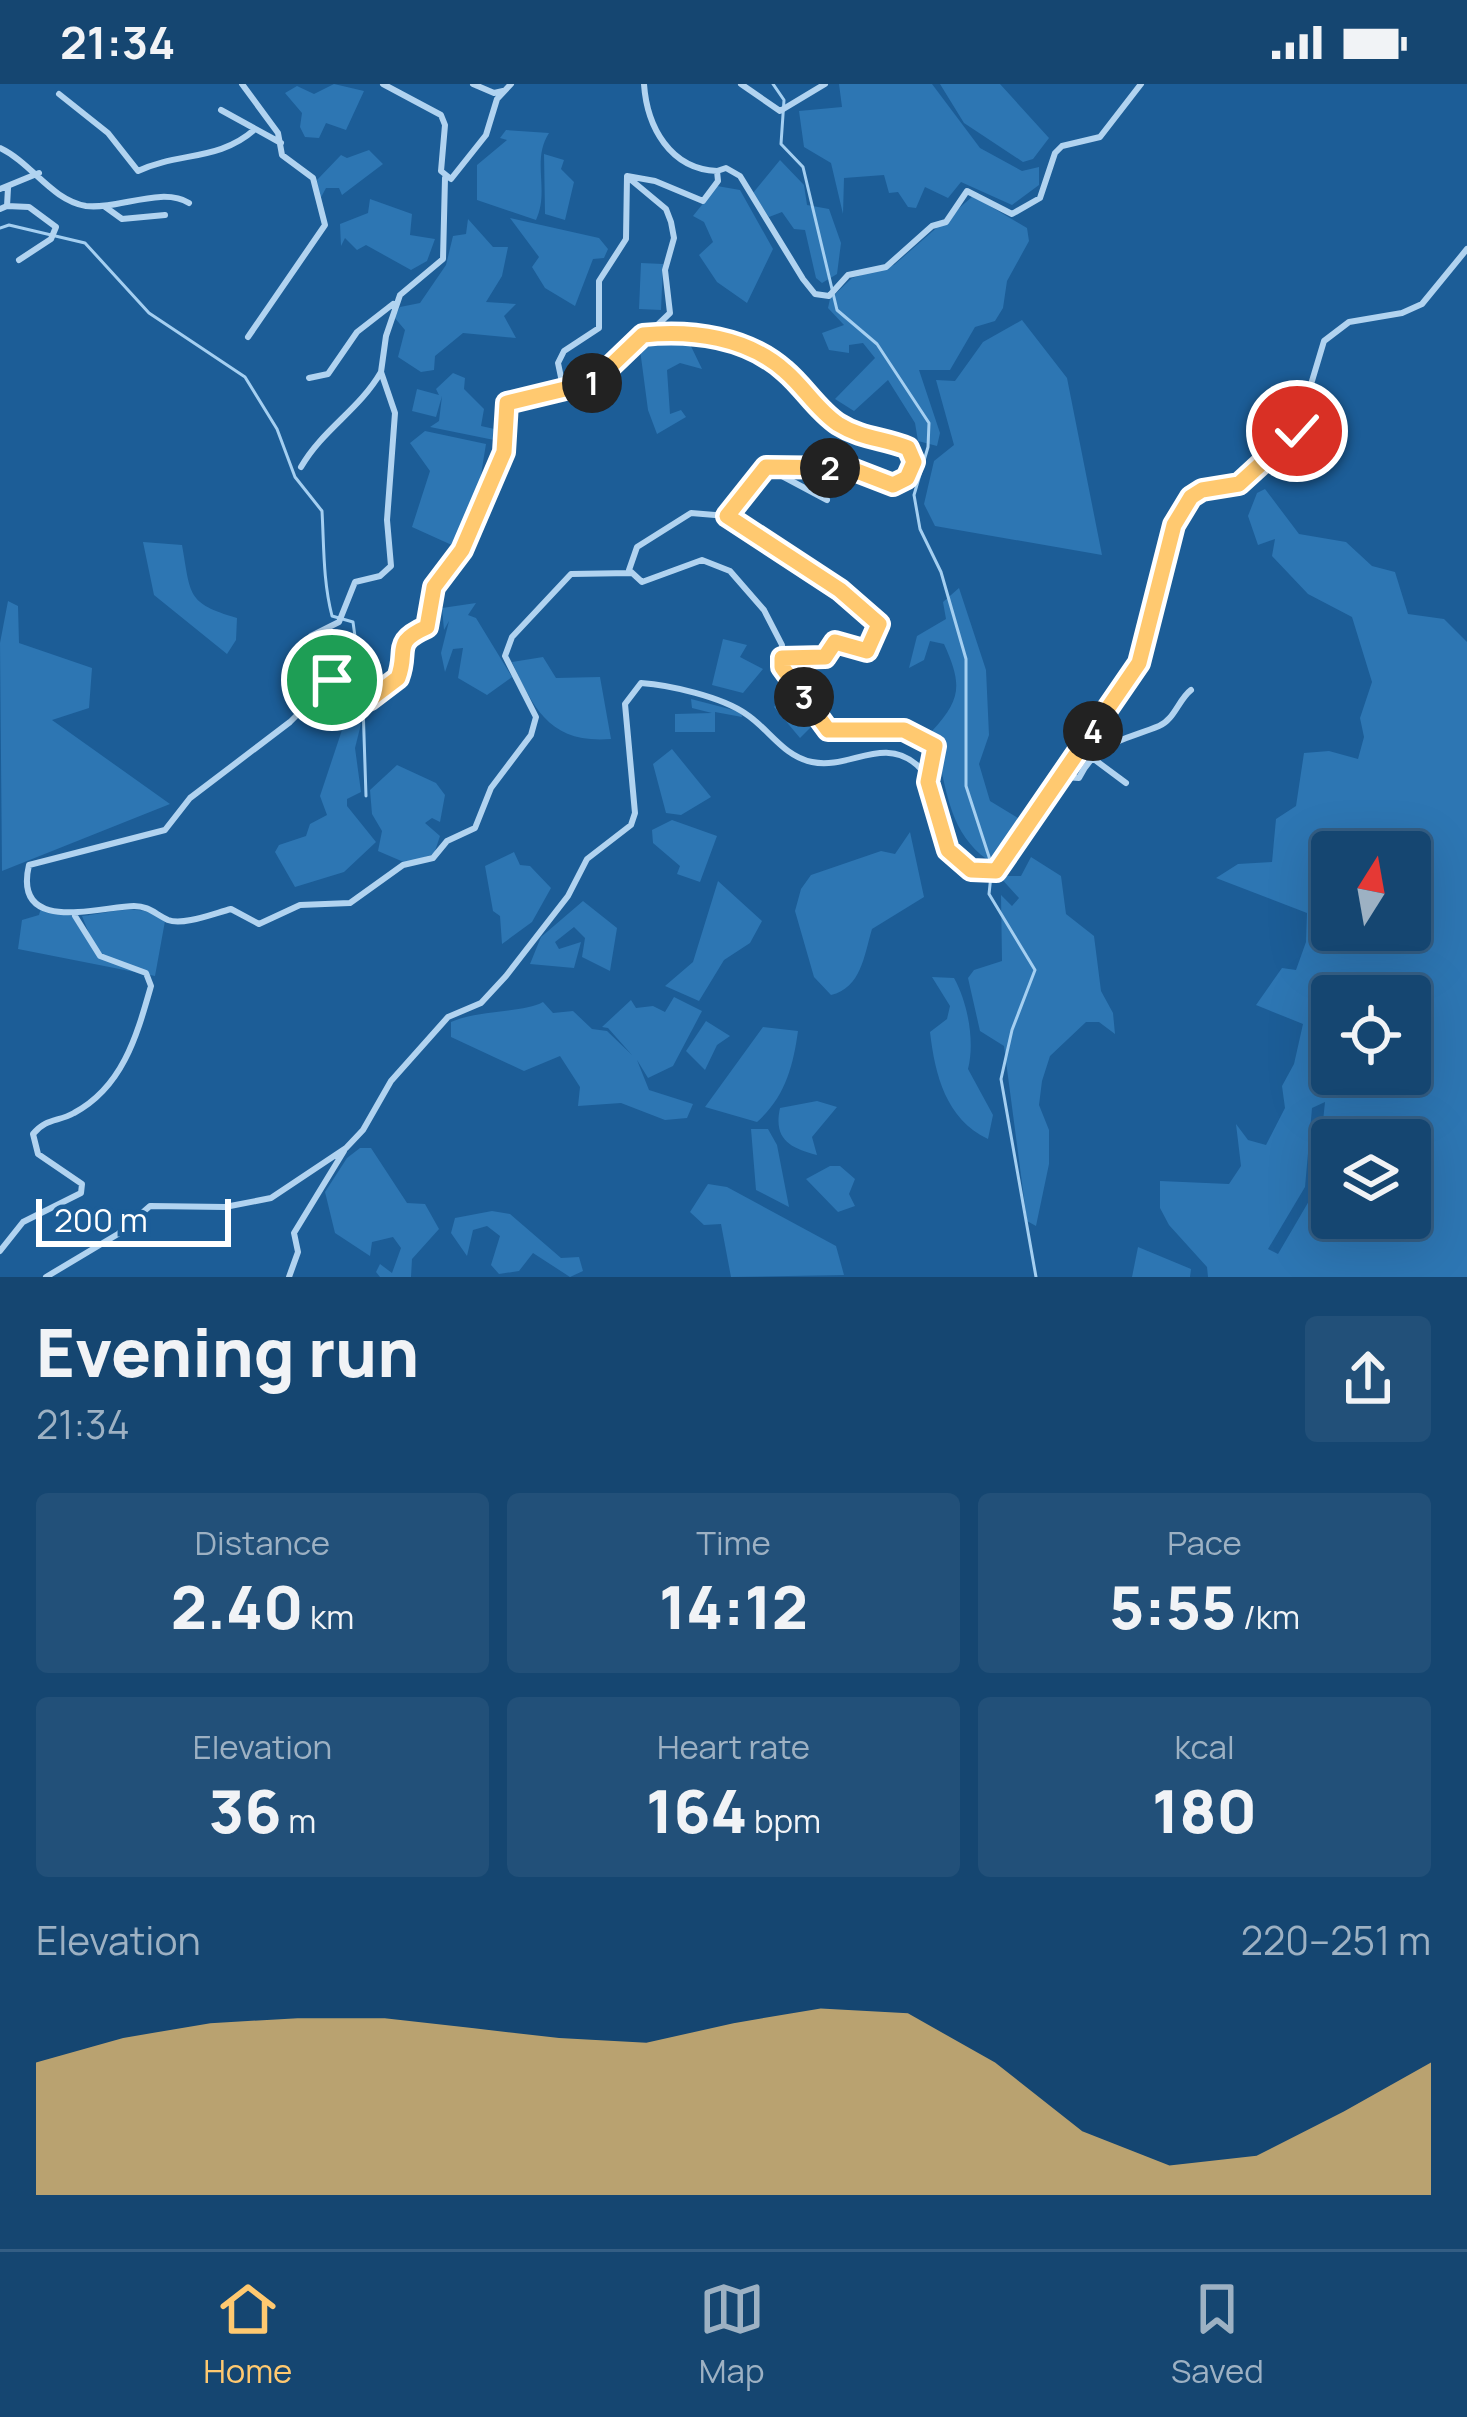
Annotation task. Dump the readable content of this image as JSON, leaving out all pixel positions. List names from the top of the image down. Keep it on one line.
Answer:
{"scale_bar":"200 m","north":"top","page":{"status":"21:34","pins":["1","2","3","4"],"scale":"200 m","heading":["Evening run","21:34"],"stats":[["Distance","2.40 km"],["Time","14:12"],["Pace","5:55 /km"],["Elevation","36 m"],["Heart rate","164 bpm"],["kcal","180"]],"chart":["Elevation","220–251 m"],"tabs":["Home","Map","Saved"]}}
